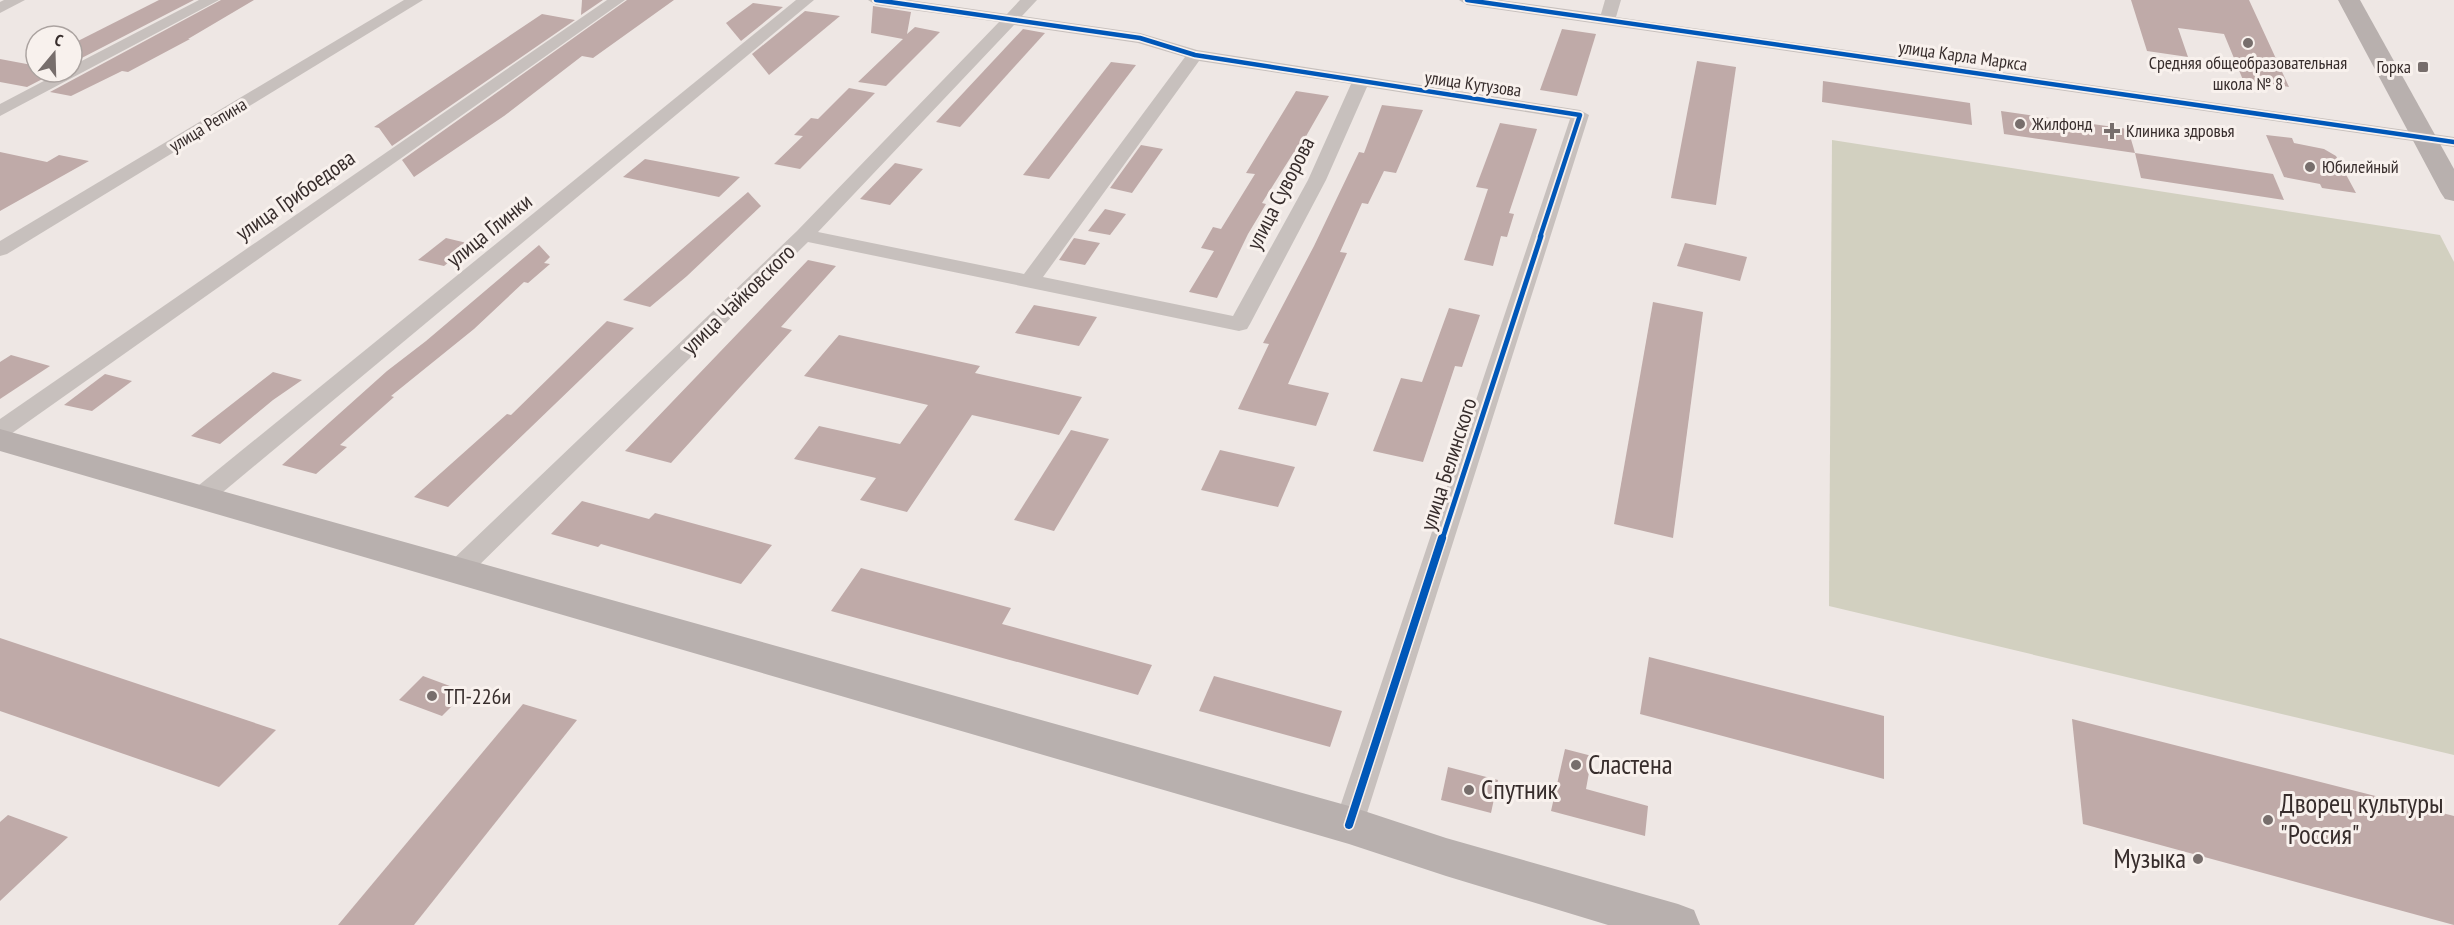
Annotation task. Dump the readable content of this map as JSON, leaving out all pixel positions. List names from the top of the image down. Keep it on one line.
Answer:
{"streets":{"street":["улица Карла Маркса","улица Кутузова","улица Репина","улица Суворова","улица Грибоедова","улица Глинки","улица Чайковского","улица Белинского"]},"crossings":[["улица Кутузова","улица Суворова"],["улица Кутузова","улица Чайковского"],["улица Кутузова","улица Белинского"]],"places":{"other":["Средняя общеобразовательная школа № 8","Жилфонд","Юбилейный","ТП-226и","Сластена","Спутник","Дворец культуры \"Россия\"","Музыка"],"transit":["Горка"],"health":["Клиника здровья"]},"north":"top"}
